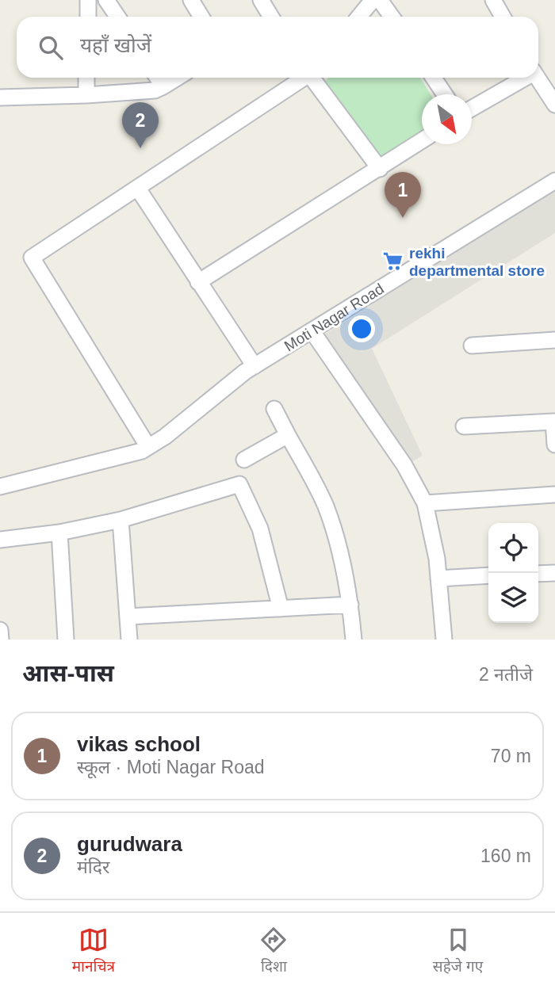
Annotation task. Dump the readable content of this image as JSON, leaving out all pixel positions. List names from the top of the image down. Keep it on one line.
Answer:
{"streets":{"street":["Moti Nagar Road"]},"places":{"supermarket":["rekhi departmental store"]},"north":"bottom right","page":{"search":"यहाँ खोजें","pins":["2","1"],"heading":["आस-पास","2 नतीजे"],"list":[{"mark":"1","name":"vikas school","note":"स्कूल · Moti Nagar Road","value":"70 m"},{"mark":"2","name":"gurudwara","note":"मंदिर","value":"160 m"}],"nav":["मानचित्र","दिशा","सहेजे गए"]}}
